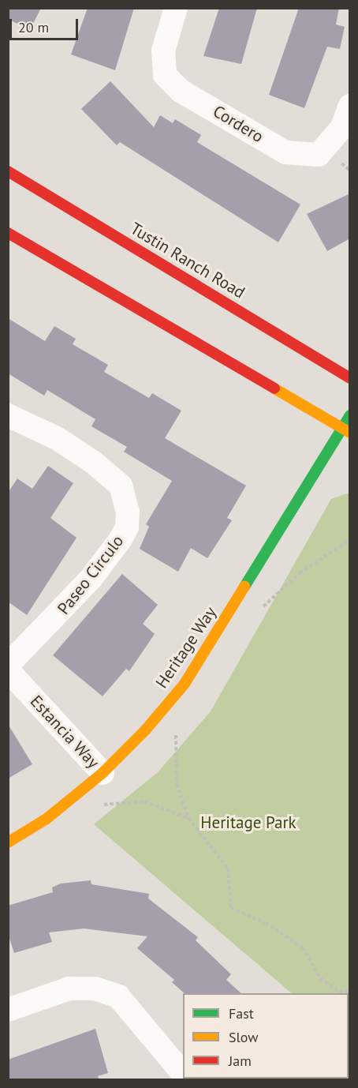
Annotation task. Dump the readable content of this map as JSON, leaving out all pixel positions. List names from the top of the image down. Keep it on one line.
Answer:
{"streets":{"main road":["Tustin Ranch Road","Heritage Way"],"street":["Cordero","Paseo Circulo","Estancia Way"]},"crossings":[["Heritage Way","Estancia Way"]],"parks":["Heritage Park"],"legend":["Fast","Slow","Jam"],"scale_bar":"20 m"}
